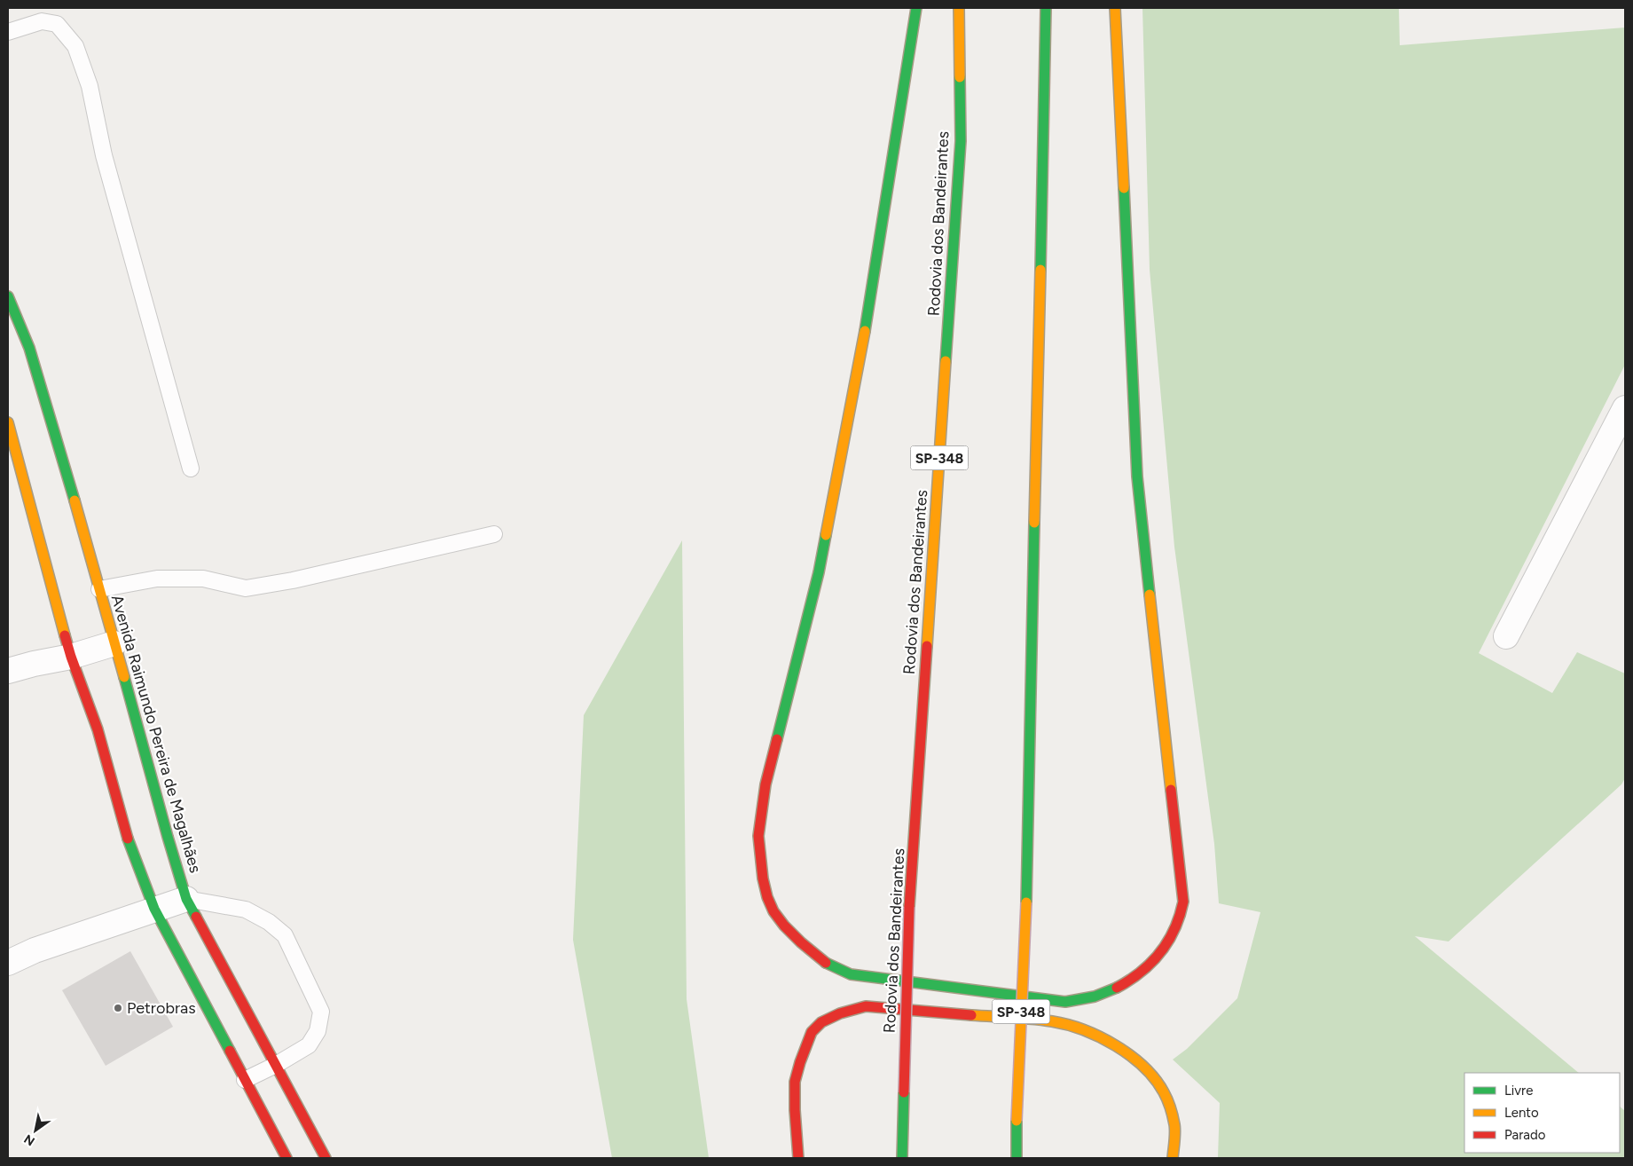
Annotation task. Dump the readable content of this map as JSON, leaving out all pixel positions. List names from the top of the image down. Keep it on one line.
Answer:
{"streets":{"main road":["Rodovia dos Bandeirantes","SP-348","Avenida Raimundo Pereira de Magalhães"]},"places":["Petrobras"],"legend":["Livre","Lento","Parado"],"north":"bottom left"}
